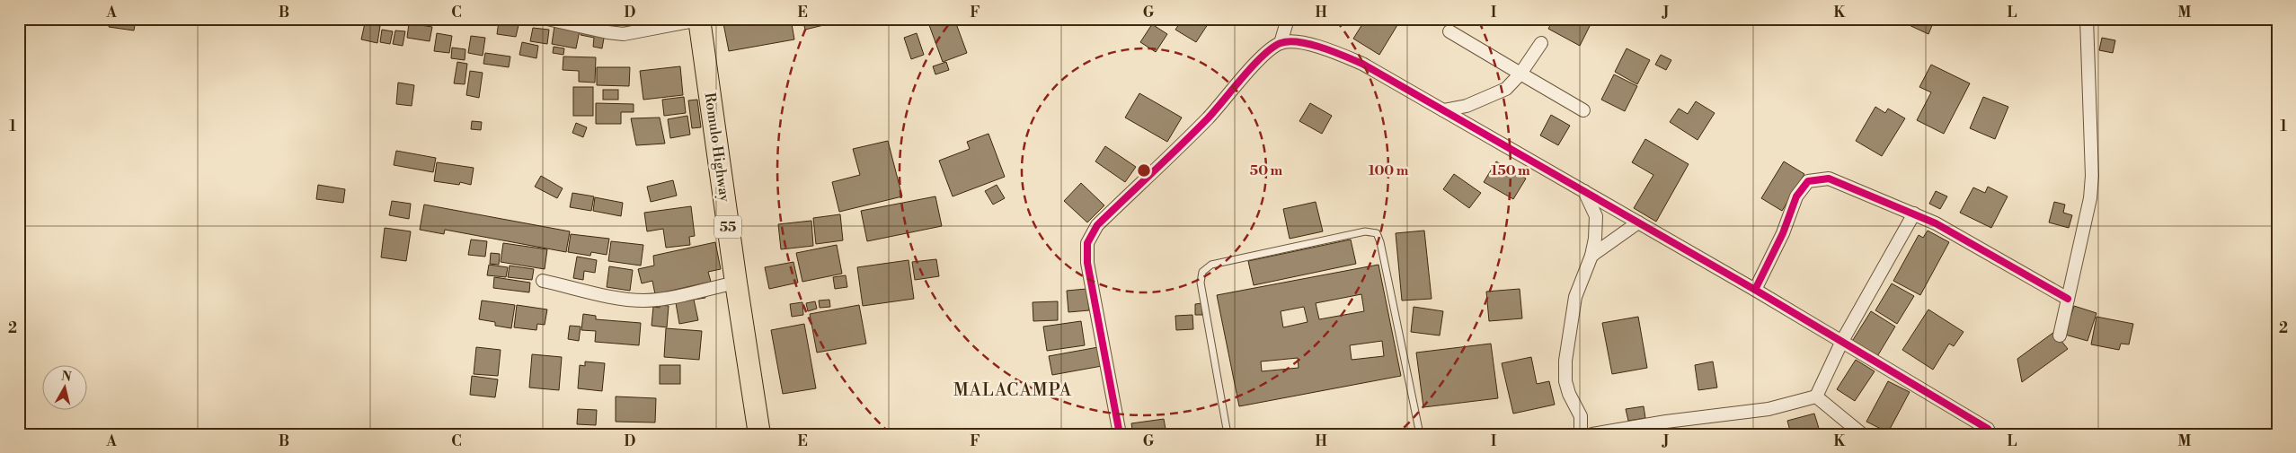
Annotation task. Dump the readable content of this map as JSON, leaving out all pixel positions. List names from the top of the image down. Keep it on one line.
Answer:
{"streets":{"highway":["Romulo Highway","55"]},"districts":["MALACAMPA"],"north":"top","grid":{"columns":["A","B","C","D","E","F","G","H","I","J","K","L","M"],"rows":["1","2"]},"rings":["50 m","100 m","150 m"]}
